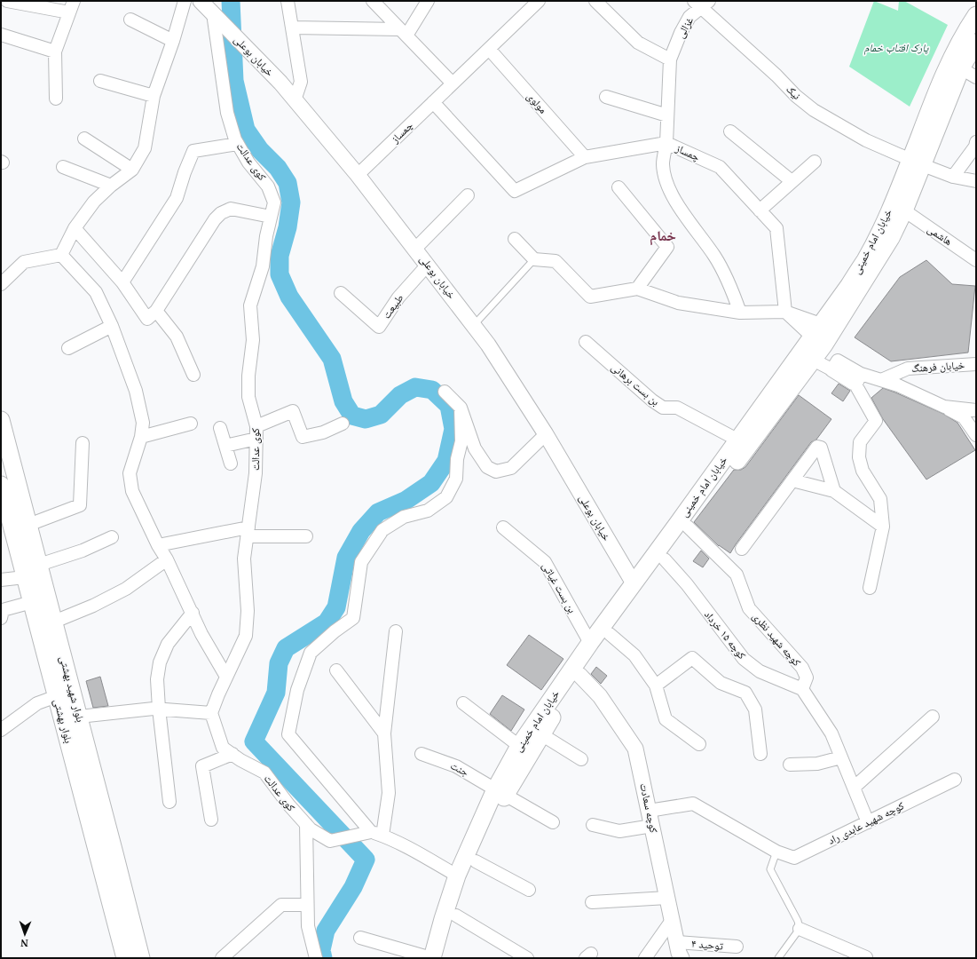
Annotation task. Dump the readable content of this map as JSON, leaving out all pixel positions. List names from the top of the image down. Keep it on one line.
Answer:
{"streets":{"main road":["خیابان امام خمینی","بلوار شهید بهشتی","بلوار بهشتی"],"street":["غزالی","خیابان بوعلی","نیک","مولوی","چمساز","کوی عدالت","هاشمی","طبيعت","خیابان فرهنگ","بن بست برهانی","بن بست غیاثی","کوچه ۱۵ خرداد","کوچه شهید نظری","جنت","کوچه سعادت","کوچه شهید عابدی راد","توحید ۴"]},"crossings":[["غزالی","نیک"],["غزالی","چمساز"],["خیابان بوعلی","چمساز"],["خیابان بوعلی","کوی عدالت"],["خیابان بوعلی","خیابان امام خمینی"],["خیابان بوعلی","طبيعت"],["نیک","خیابان امام خمینی"],["مولوی","چمساز"],["هاشمی","خیابان امام خمینی"],["خیابان امام خمینی","بن بست برهانی"],["خیابان امام خمینی","بن بست غیاثی"],["خیابان امام خمینی","کوچه ۱۵ خرداد"],["خیابان امام خمینی","کوچه شهید نظری"],["خیابان امام خمینی","جنت"],["خیابان امام خمینی","کوچه سعادت"],["کوچه ۱۵ خرداد","کوچه شهید نظری"],["بلوار شهید بهشتی","بلوار بهشتی"],["کوچه سعادت","کوچه شهید عابدی راد"],["کوچه سعادت","توحید ۴"]],"districts":["خمام"],"parks":["پارک افتاب خمام"],"north":"bottom"}
